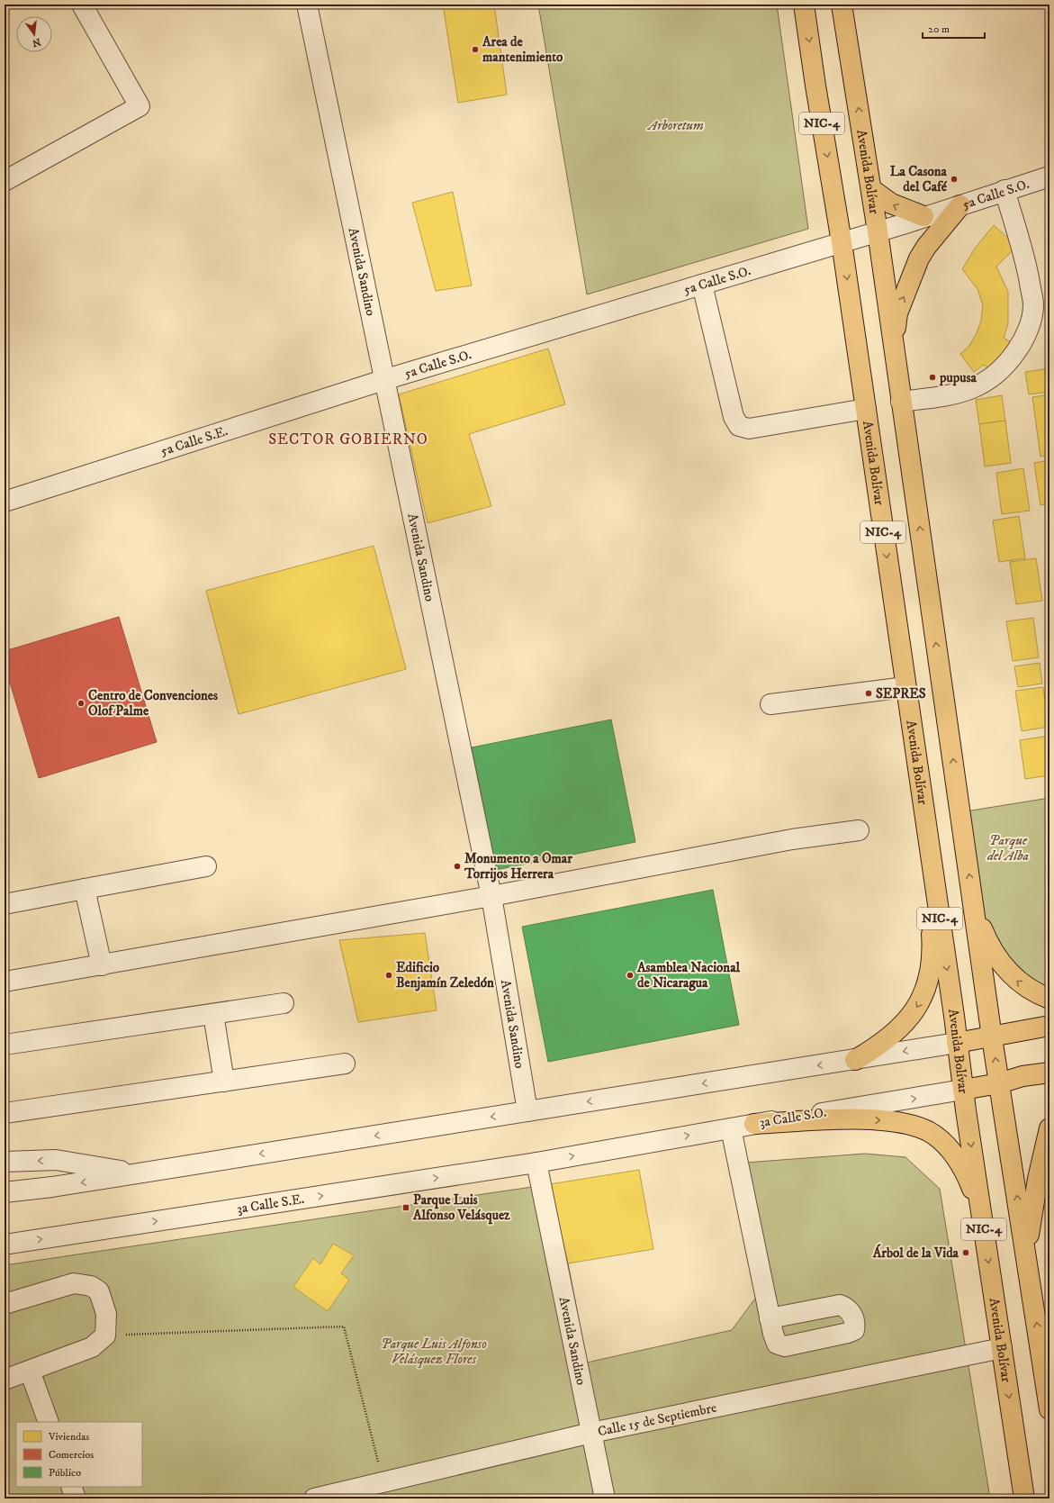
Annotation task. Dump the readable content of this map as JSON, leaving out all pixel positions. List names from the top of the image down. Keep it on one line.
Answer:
{"streets":{"highway":["NIC-4","Avenida Bolívar","3a Calle S.O."],"street":["5a Calle S.O.","Avenida Sandino","5a Calle S.E.","3a Calle S.E.","Calle 15 de Septiembre"]},"crossings":[["Avenida Bolívar","5a Calle S.O."],["Avenida Bolívar","3a Calle S.O."],["Avenida Bolívar","Calle 15 de Septiembre"],["5a Calle S.O.","Avenida Sandino"],["5a Calle S.O.","5a Calle S.E."],["Avenida Sandino","5a Calle S.E."],["Avenida Sandino","3a Calle S.O."],["Avenida Sandino","3a Calle S.E."],["Avenida Sandino","Calle 15 de Septiembre"],["3a Calle S.O.","3a Calle S.E."]],"one_way":["3a Calle S.O."],"districts":["SECTOR GOBIERNO"],"parks":["Arboretum","Parque del Alba","Parque Luis Alfonso Velásquez Flores"],"places":{"other":["Area de mantenimiento","La Casona del Café","pupusa","SEPRES","Centro de Convenciones Olof Palme","Monumento a Omar Torrijos Herrera","Edificio Benjamín Zeledón","Asamblea Nacional de Nicaragua","Árbol de la Vida"],"transit":["Parque Luis Alfonso Velásquez"]},"legend":["Viviendas","Comercios","Público"],"scale_bar":"20 m","north":"bottom"}
